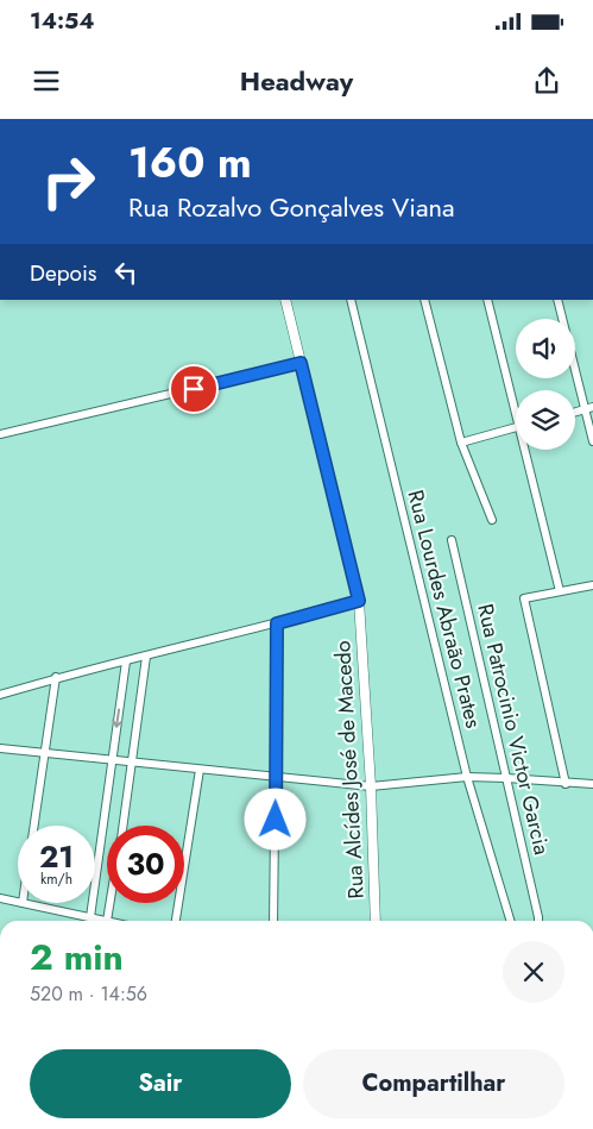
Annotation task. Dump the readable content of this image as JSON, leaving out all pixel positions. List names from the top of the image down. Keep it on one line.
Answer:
{"streets":{"street":["Rua Lourdes Abraão Prates","Rua Patrocinio Victor Garcia","Rua Alcídes José de Macedo"]},"page":{"status":"14:54","header":"Headway","turn":["160 m","Rua Rozalvo Gonçalves Viana"],"then":"Depois","speed":"21 km/h","limit":"30","heading":["2 min","520 m · 14:56"],"buttons":["Sair","Compartilhar"]}}
